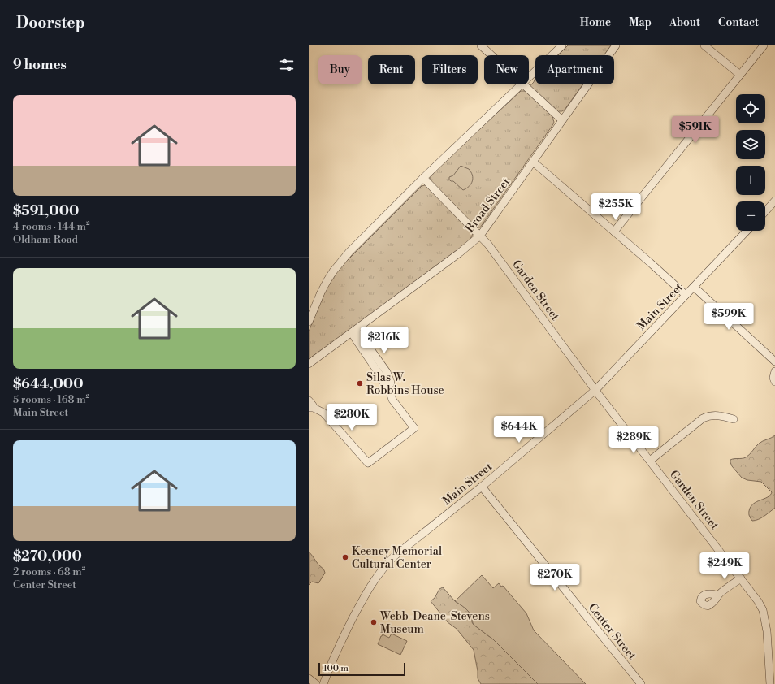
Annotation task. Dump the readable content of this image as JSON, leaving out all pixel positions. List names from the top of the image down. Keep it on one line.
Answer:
{"streets":{"street":["Broad Street","Garden Street","Main Street","Center Street"]},"crossings":[["Broad Street","Garden Street"],["Garden Street","Main Street"],["Main Street","Center Street"]],"places":["Silas W. Robbins House","Keeney Memorial Cultural Center","Webb-Deane-Stevens Museum"],"scale_bar":"100 m","page":{"header":"Doorstep","nav":["Home","Map","About","Contact"],"heading":"9 homes","chip":["Buy","Rent","Filters","New","Apartment"],"list":[{"name":"$591,000","note":"4 rooms · 144 m² · Oldham Road"},{"name":"$644,000","note":"5 rooms · 168 m² · Main Street"},{"name":"$270,000","note":"2 rooms · 68 m² · Center Street"}],"map_buttons":["+","−"],"price":["$591K","$255K","$599K","$216K","$280K","$644K","$289K","$249K","$270K"],"scale":"100 m"}}
